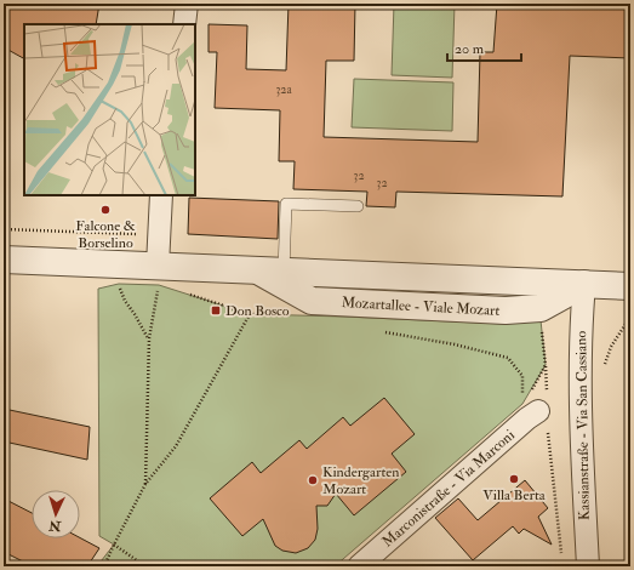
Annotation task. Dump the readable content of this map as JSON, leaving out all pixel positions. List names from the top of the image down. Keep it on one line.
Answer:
{"streets":{"street":["Mozartallee - Viale Mozart","Kassianstraße - Via San Cassiano","Marconistraße - Via Marconi"]},"crossings":[["Mozartallee - Viale Mozart","Kassianstraße - Via San Cassiano"]],"places":{"other":["Falcone & Borselino","Villa Berta","Kindergarten Mozart"],"transit":["Don Bosco"]},"house_numbers":["32a","32","32"],"scale_bar":"20 m","north":"bottom"}
